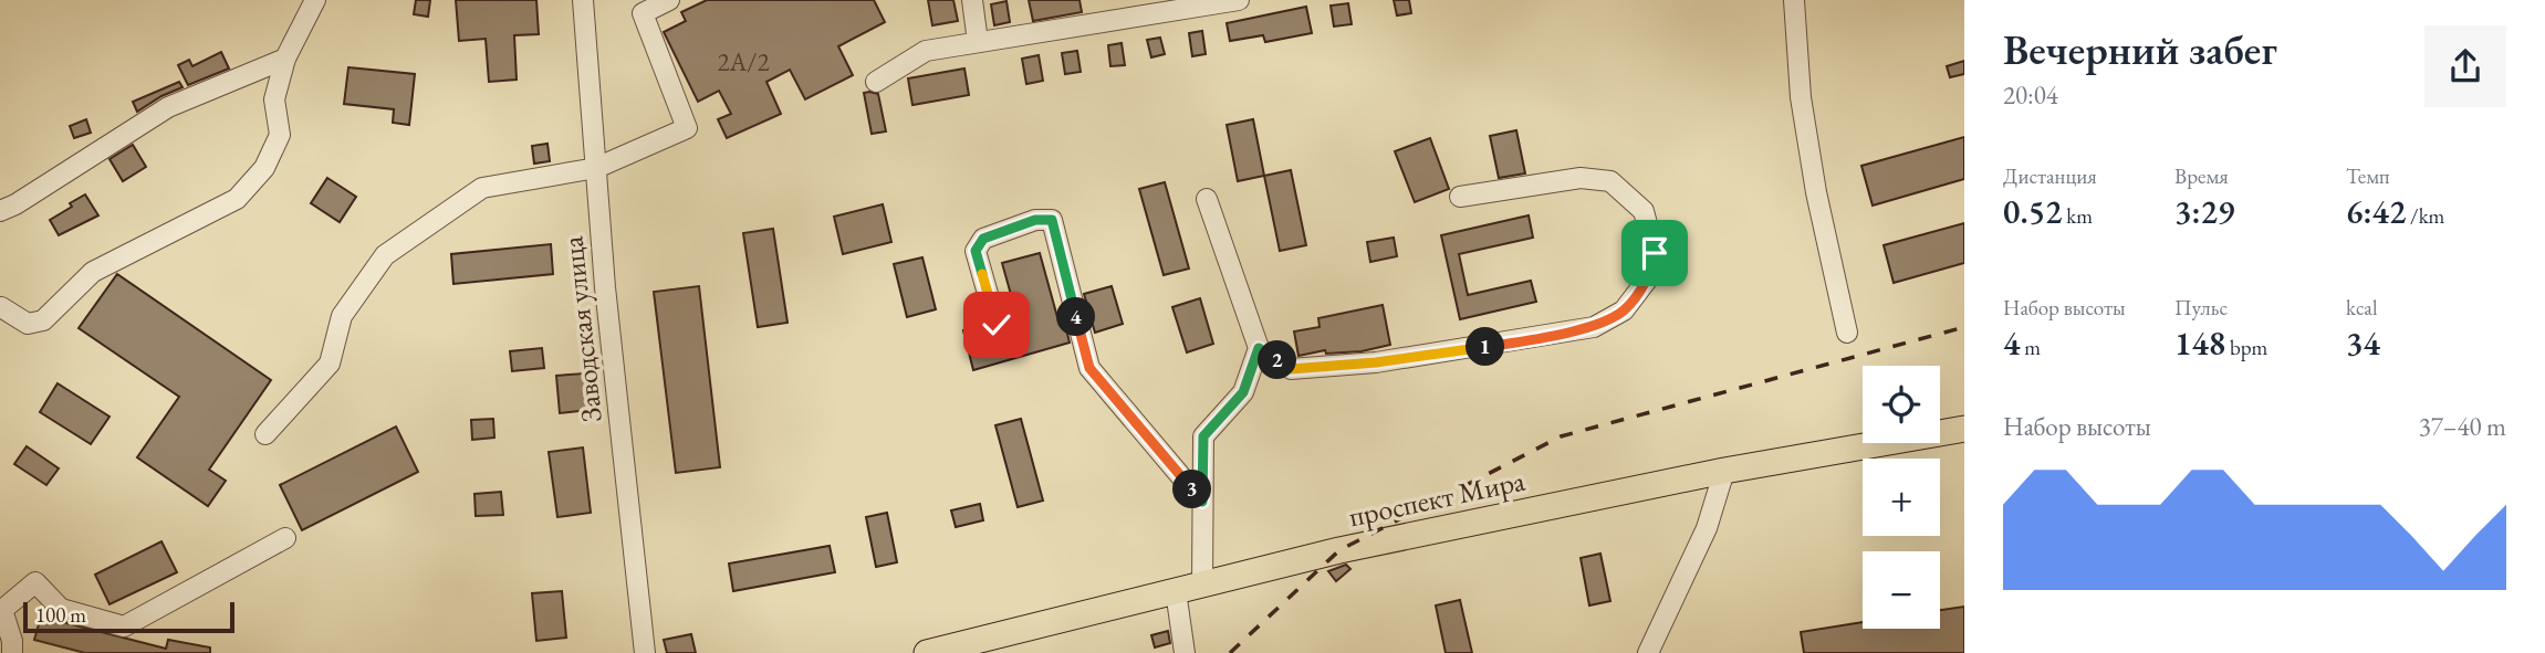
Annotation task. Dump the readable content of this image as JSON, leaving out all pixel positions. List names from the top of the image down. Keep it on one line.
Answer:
{"streets":{"main road":["проспект Мира"],"street":["Заводская улица"]},"house_numbers":["2А/2"],"scale_bar":"100 m","page":{"heading":["Вечерний забег","20:04"],"stats":[["Дистанция","0.52 km"],["Время","3:29"],["Темп","6:42 /km"],["Набор высоты","4 m"],["Пульс","148 bpm"],["kcal","34"]],"pins":["4","1","2","3"],"map_buttons":["+","−"],"chart":["Набор высоты","37–40 m"],"scale":"100 m"}}
